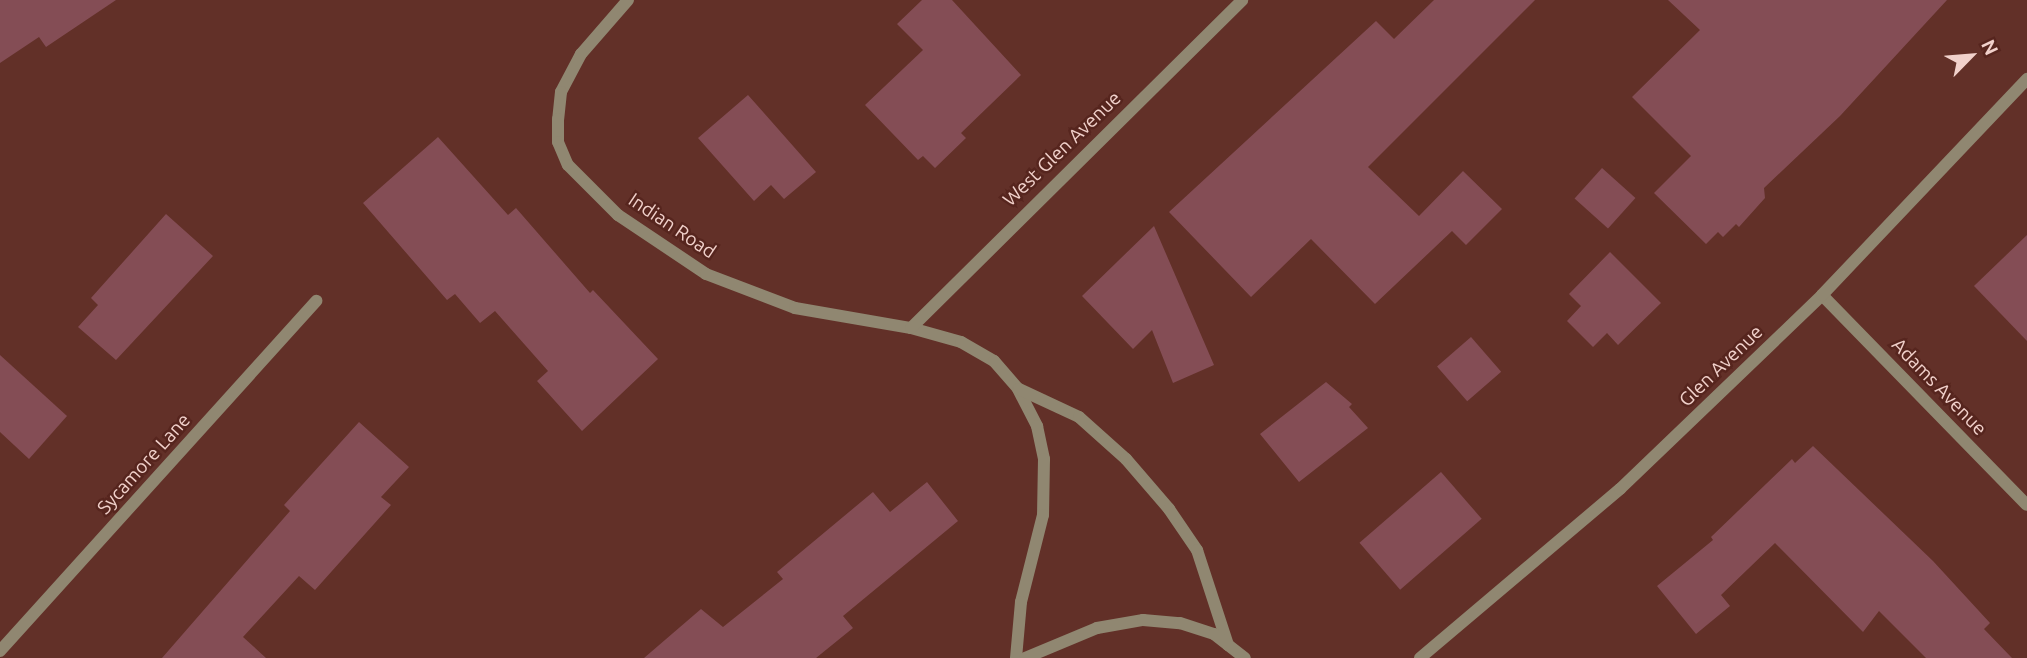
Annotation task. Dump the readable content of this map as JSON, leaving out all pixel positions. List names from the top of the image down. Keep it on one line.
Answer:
{"streets":{"street":["West Glen Avenue","Indian Road","Glen Avenue","Adams Avenue","Sycamore Lane"]},"crossings":[["West Glen Avenue","Indian Road"],["Glen Avenue","Adams Avenue"]],"north":"top right"}
